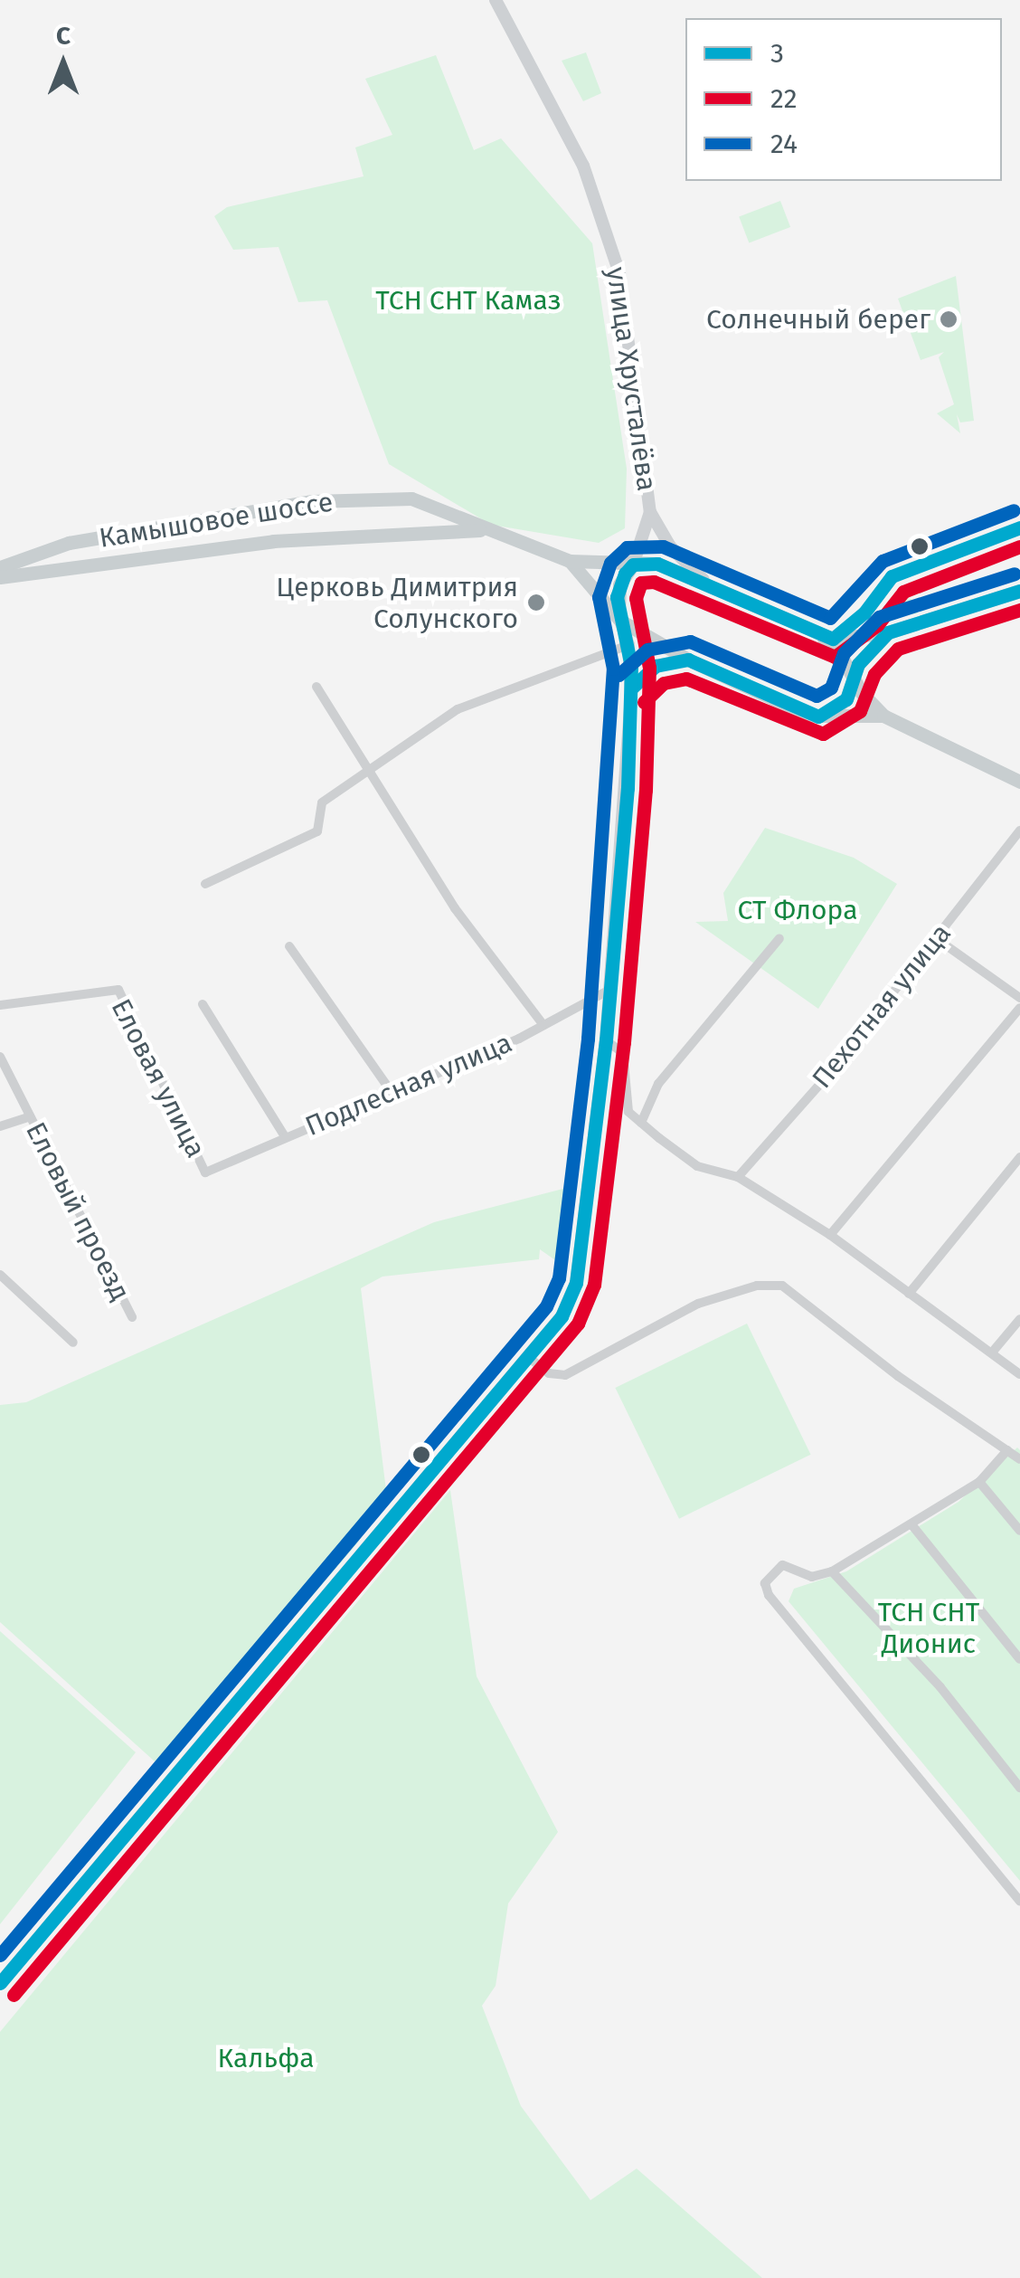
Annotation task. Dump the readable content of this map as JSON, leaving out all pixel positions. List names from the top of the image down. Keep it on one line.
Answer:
{"streets":{"main road":["улица Хрусталёва","Камышовое шоссе"],"street":["Пехотная улица","Еловая улица","Подлесная улица","Еловый проезд"]},"crossings":[["улица Хрусталёва","Камышовое шоссе"],["Еловая улица","Подлесная улица"]],"parks":["ТСН СНТ Камаз","СТ Флора","ТСН СНТ Дионис","Кальфа"],"places":["Солнечный берег","Церковь Димитрия Солунского"],"lines":["transit line 24","transit line 3","transit line 22"],"legend":["3","22","24"],"north":"top"}
